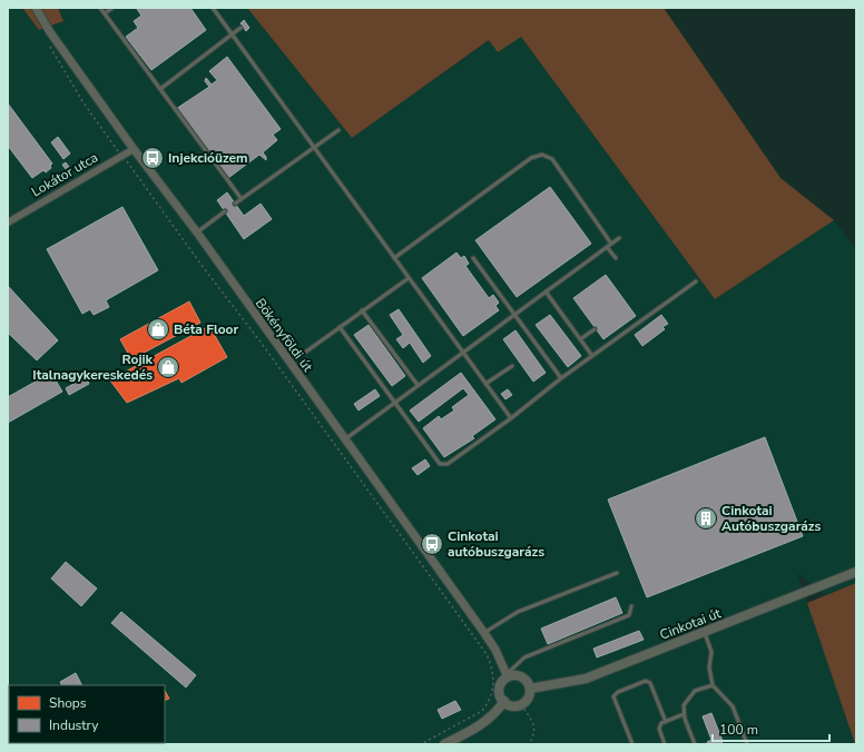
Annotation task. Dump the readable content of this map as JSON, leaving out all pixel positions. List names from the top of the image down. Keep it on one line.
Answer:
{"streets":{"main road":["Cinkotai út"],"street":["Lokátor utca","Bökényföldi út"]},"crossings":[["Lokátor utca","Bökényföldi út"],["Bökényföldi út","Cinkotai út"]],"places":{"bus stop":["Injekcióüzem","Cinkotai autóbuszgarázs"],"shop":["Béta Floor","Rojik Italnagykereskedés"],"building":["Cinkotai Autóbuszgarázs"]},"legend":["Shops","Industry"],"scale_bar":"100 m"}
